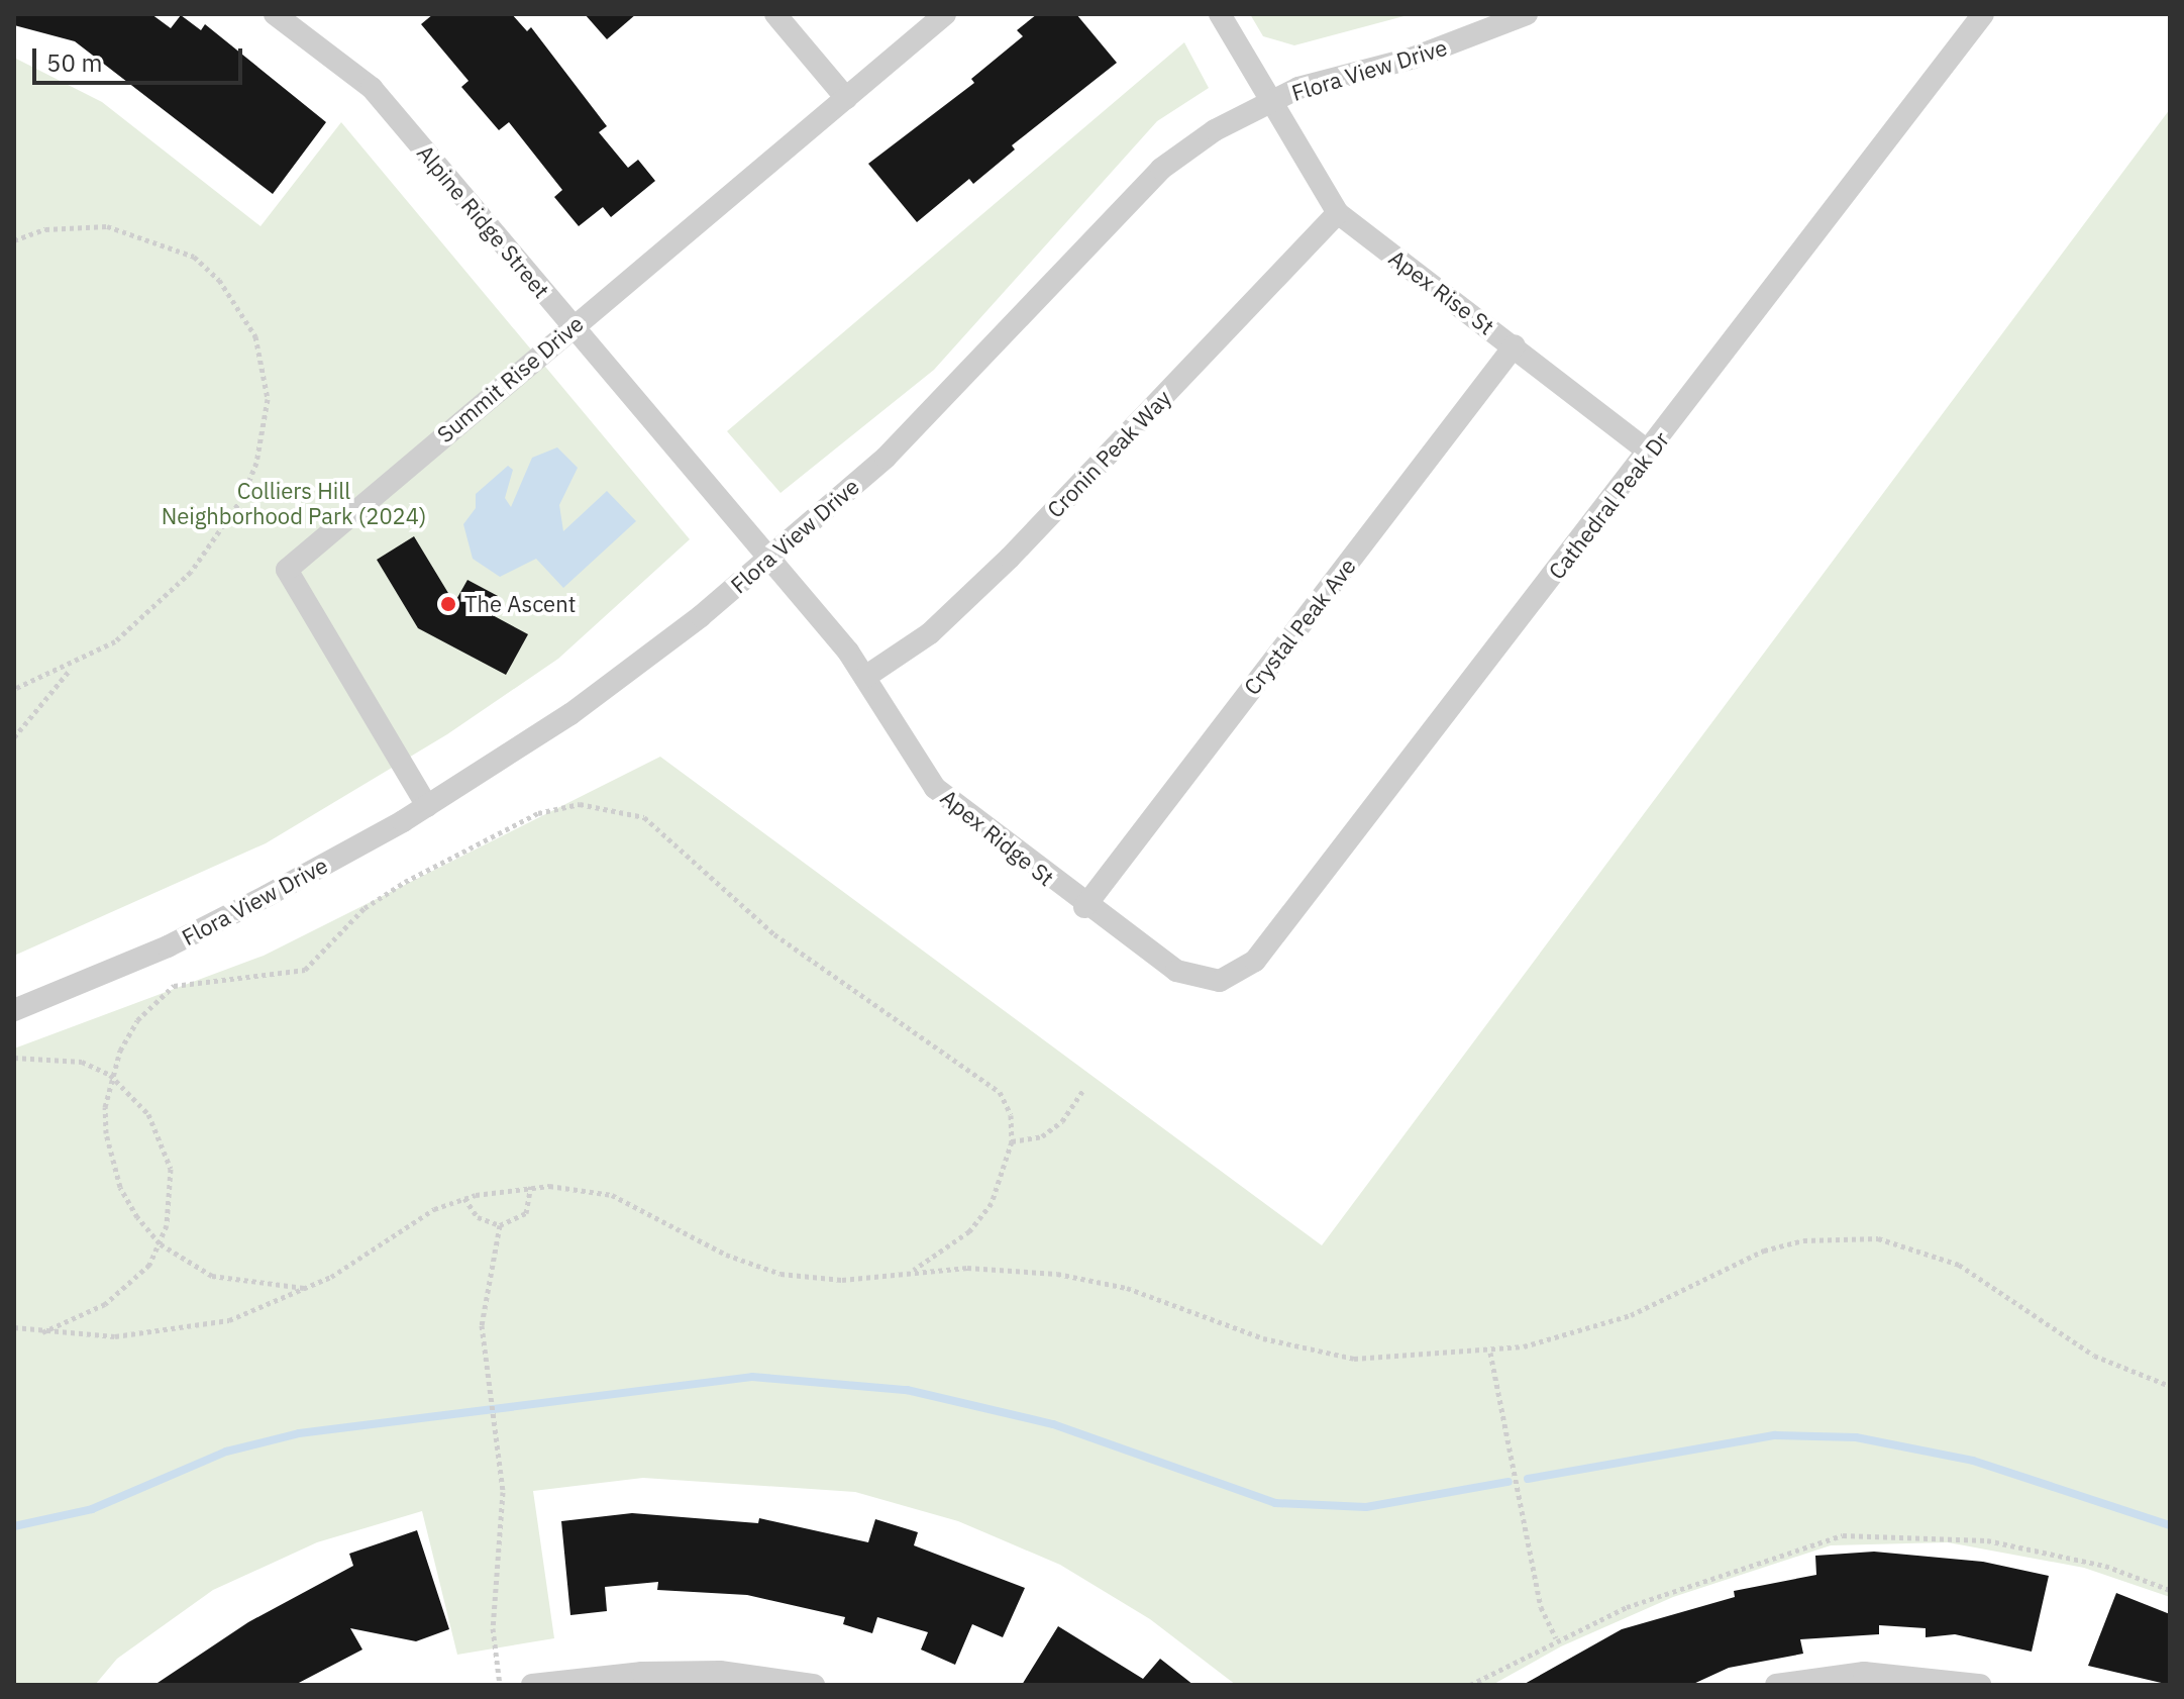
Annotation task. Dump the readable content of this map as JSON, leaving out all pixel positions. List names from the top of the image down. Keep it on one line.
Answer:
{"streets":{"street":["Flora View Drive","Alpine Ridge Street","Apex Rise St","Summit Rise Drive","Cronin Peak Way","Cathedral Peak Dr","Crystal Peak Ave","Apex Ridge St"]},"crossings":[["Flora View Drive","Alpine Ridge Street"],["Flora View Drive","Apex Rise St"],["Flora View Drive","Summit Rise Drive"],["Flora View Drive","Apex Ridge St"],["Alpine Ridge Street","Summit Rise Drive"],["Alpine Ridge Street","Apex Ridge St"],["Apex Rise St","Cronin Peak Way"],["Apex Rise St","Cathedral Peak Dr"],["Apex Rise St","Crystal Peak Ave"],["Cronin Peak Way","Apex Ridge St"],["Cathedral Peak Dr","Apex Ridge St"],["Crystal Peak Ave","Apex Ridge St"]],"parks":["Colliers Hill Neighborhood Park (2024)"],"places":["The Ascent"],"scale_bar":"50 m"}
